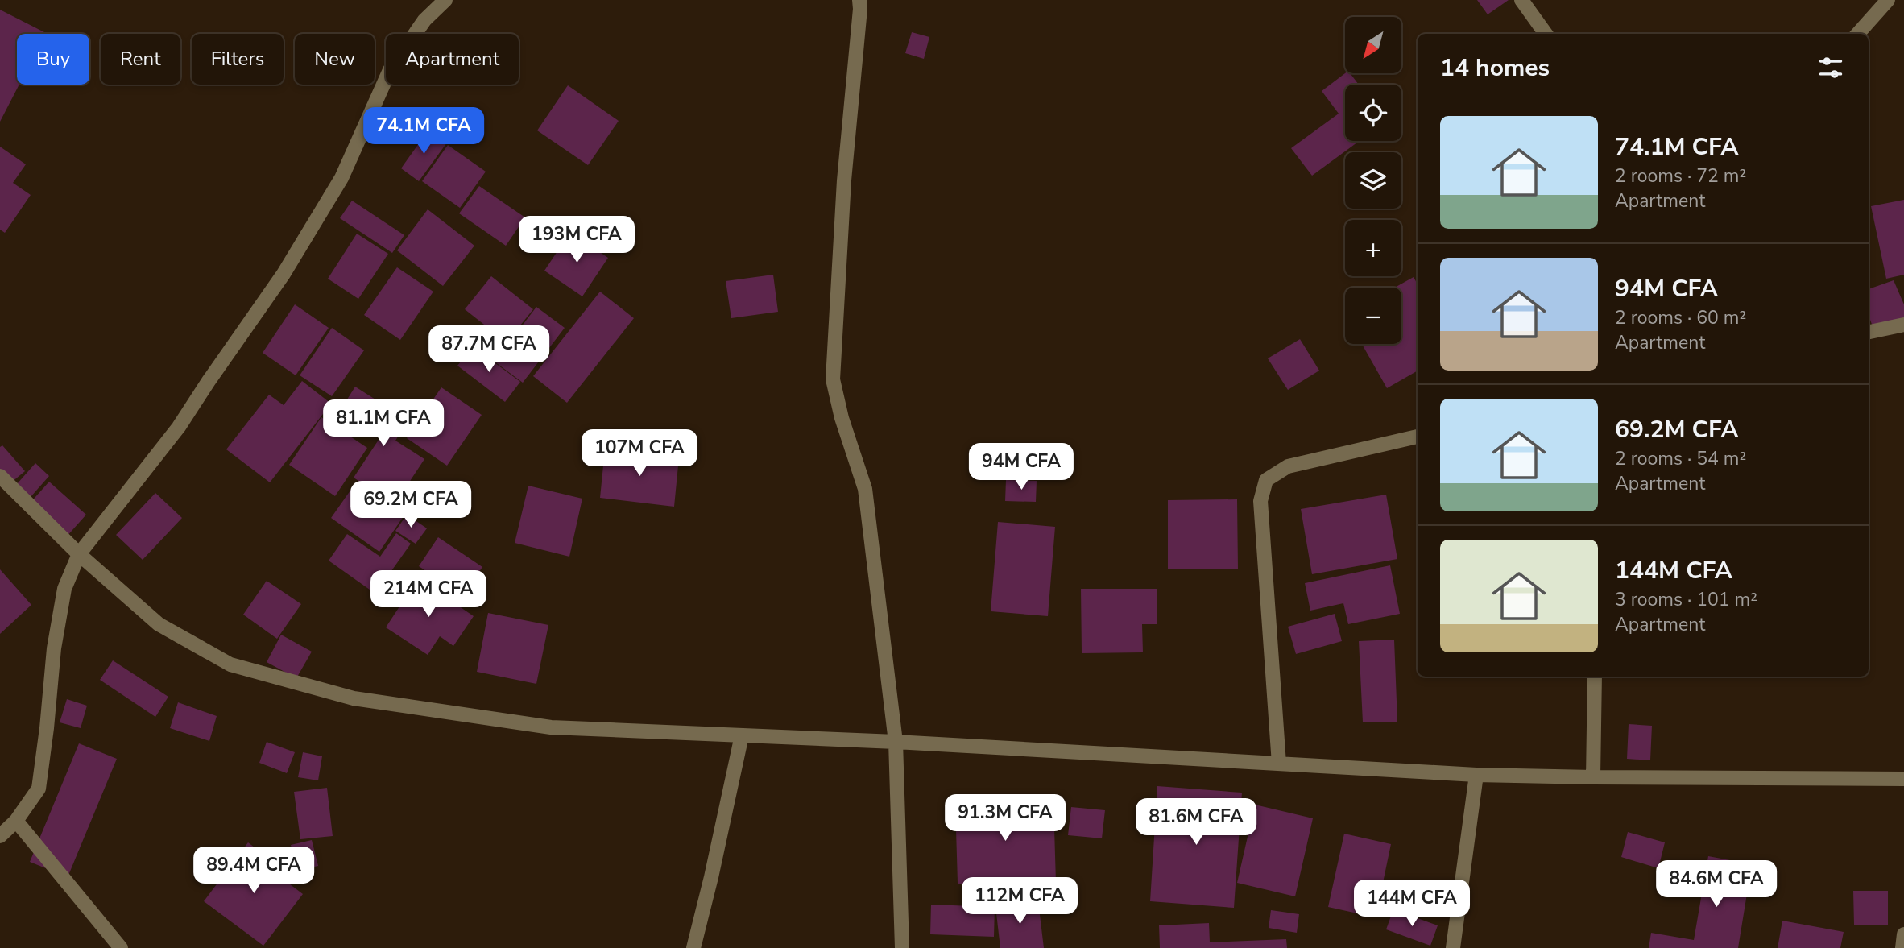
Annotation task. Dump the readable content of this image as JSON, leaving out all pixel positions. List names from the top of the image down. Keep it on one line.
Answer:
{"north":"bottom left","page":{"map_buttons":["+","−"],"chip":["Buy","Rent","Filters","New","Apartment"],"heading":"14 homes","list":[{"name":"74.1M CFA","note":"2 rooms · 72 m² · Apartment"},{"name":"94M CFA","note":"2 rooms · 60 m² · Apartment"},{"name":"69.2M CFA","note":"2 rooms · 54 m² · Apartment"},{"name":"144M CFA","note":"3 rooms · 101 m² · Apartment"}],"price":["74.1M CFA","193M CFA","87.7M CFA","81.1M CFA","107M CFA","94M CFA","69.2M CFA","214M CFA","91.3M CFA","81.6M CFA","89.4M CFA","84.6M CFA","112M CFA","144M CFA"]}}
